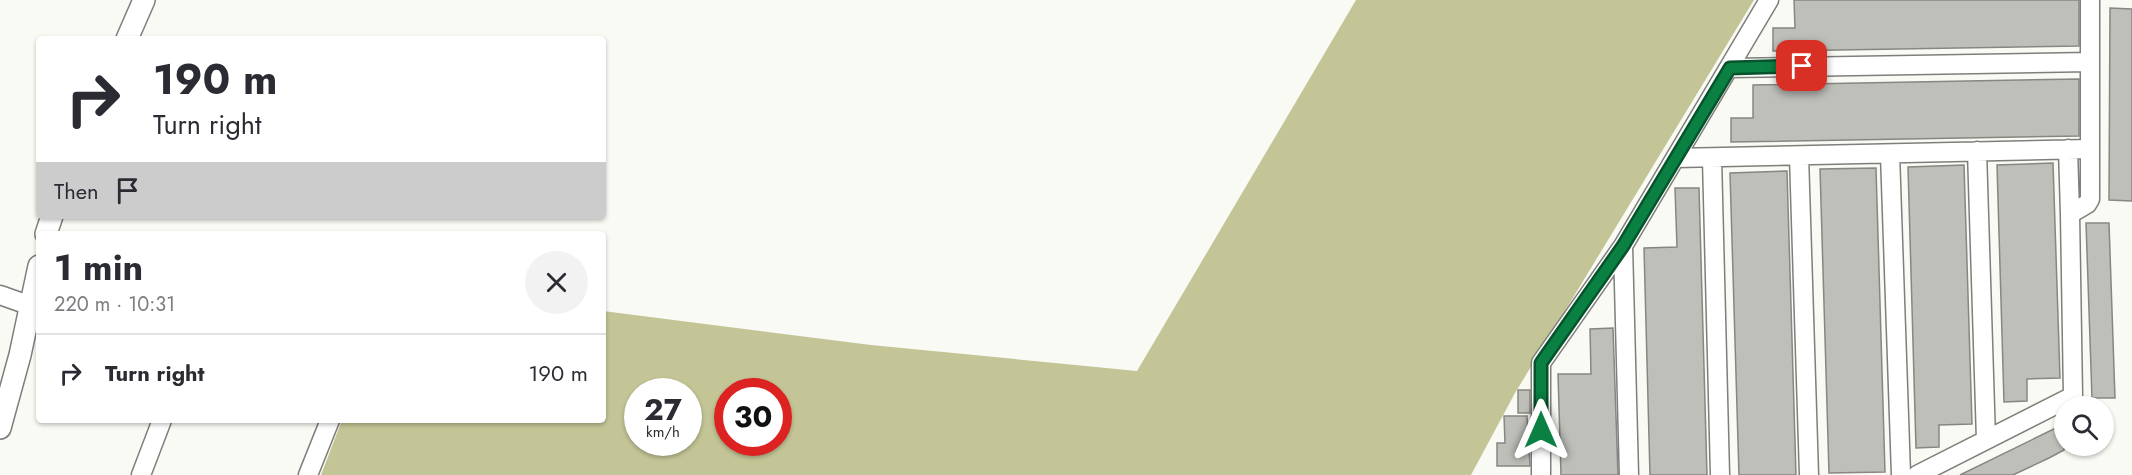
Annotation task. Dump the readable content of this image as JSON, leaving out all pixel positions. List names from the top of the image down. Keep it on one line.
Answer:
{"page":{"turn":["190 m","Turn right"],"then":"Then","heading":["1 min","220 m · 10:31"],"list":[{"name":"Turn right","value":"190 m"}],"speed":"27 km/h","limit":"30"}}
